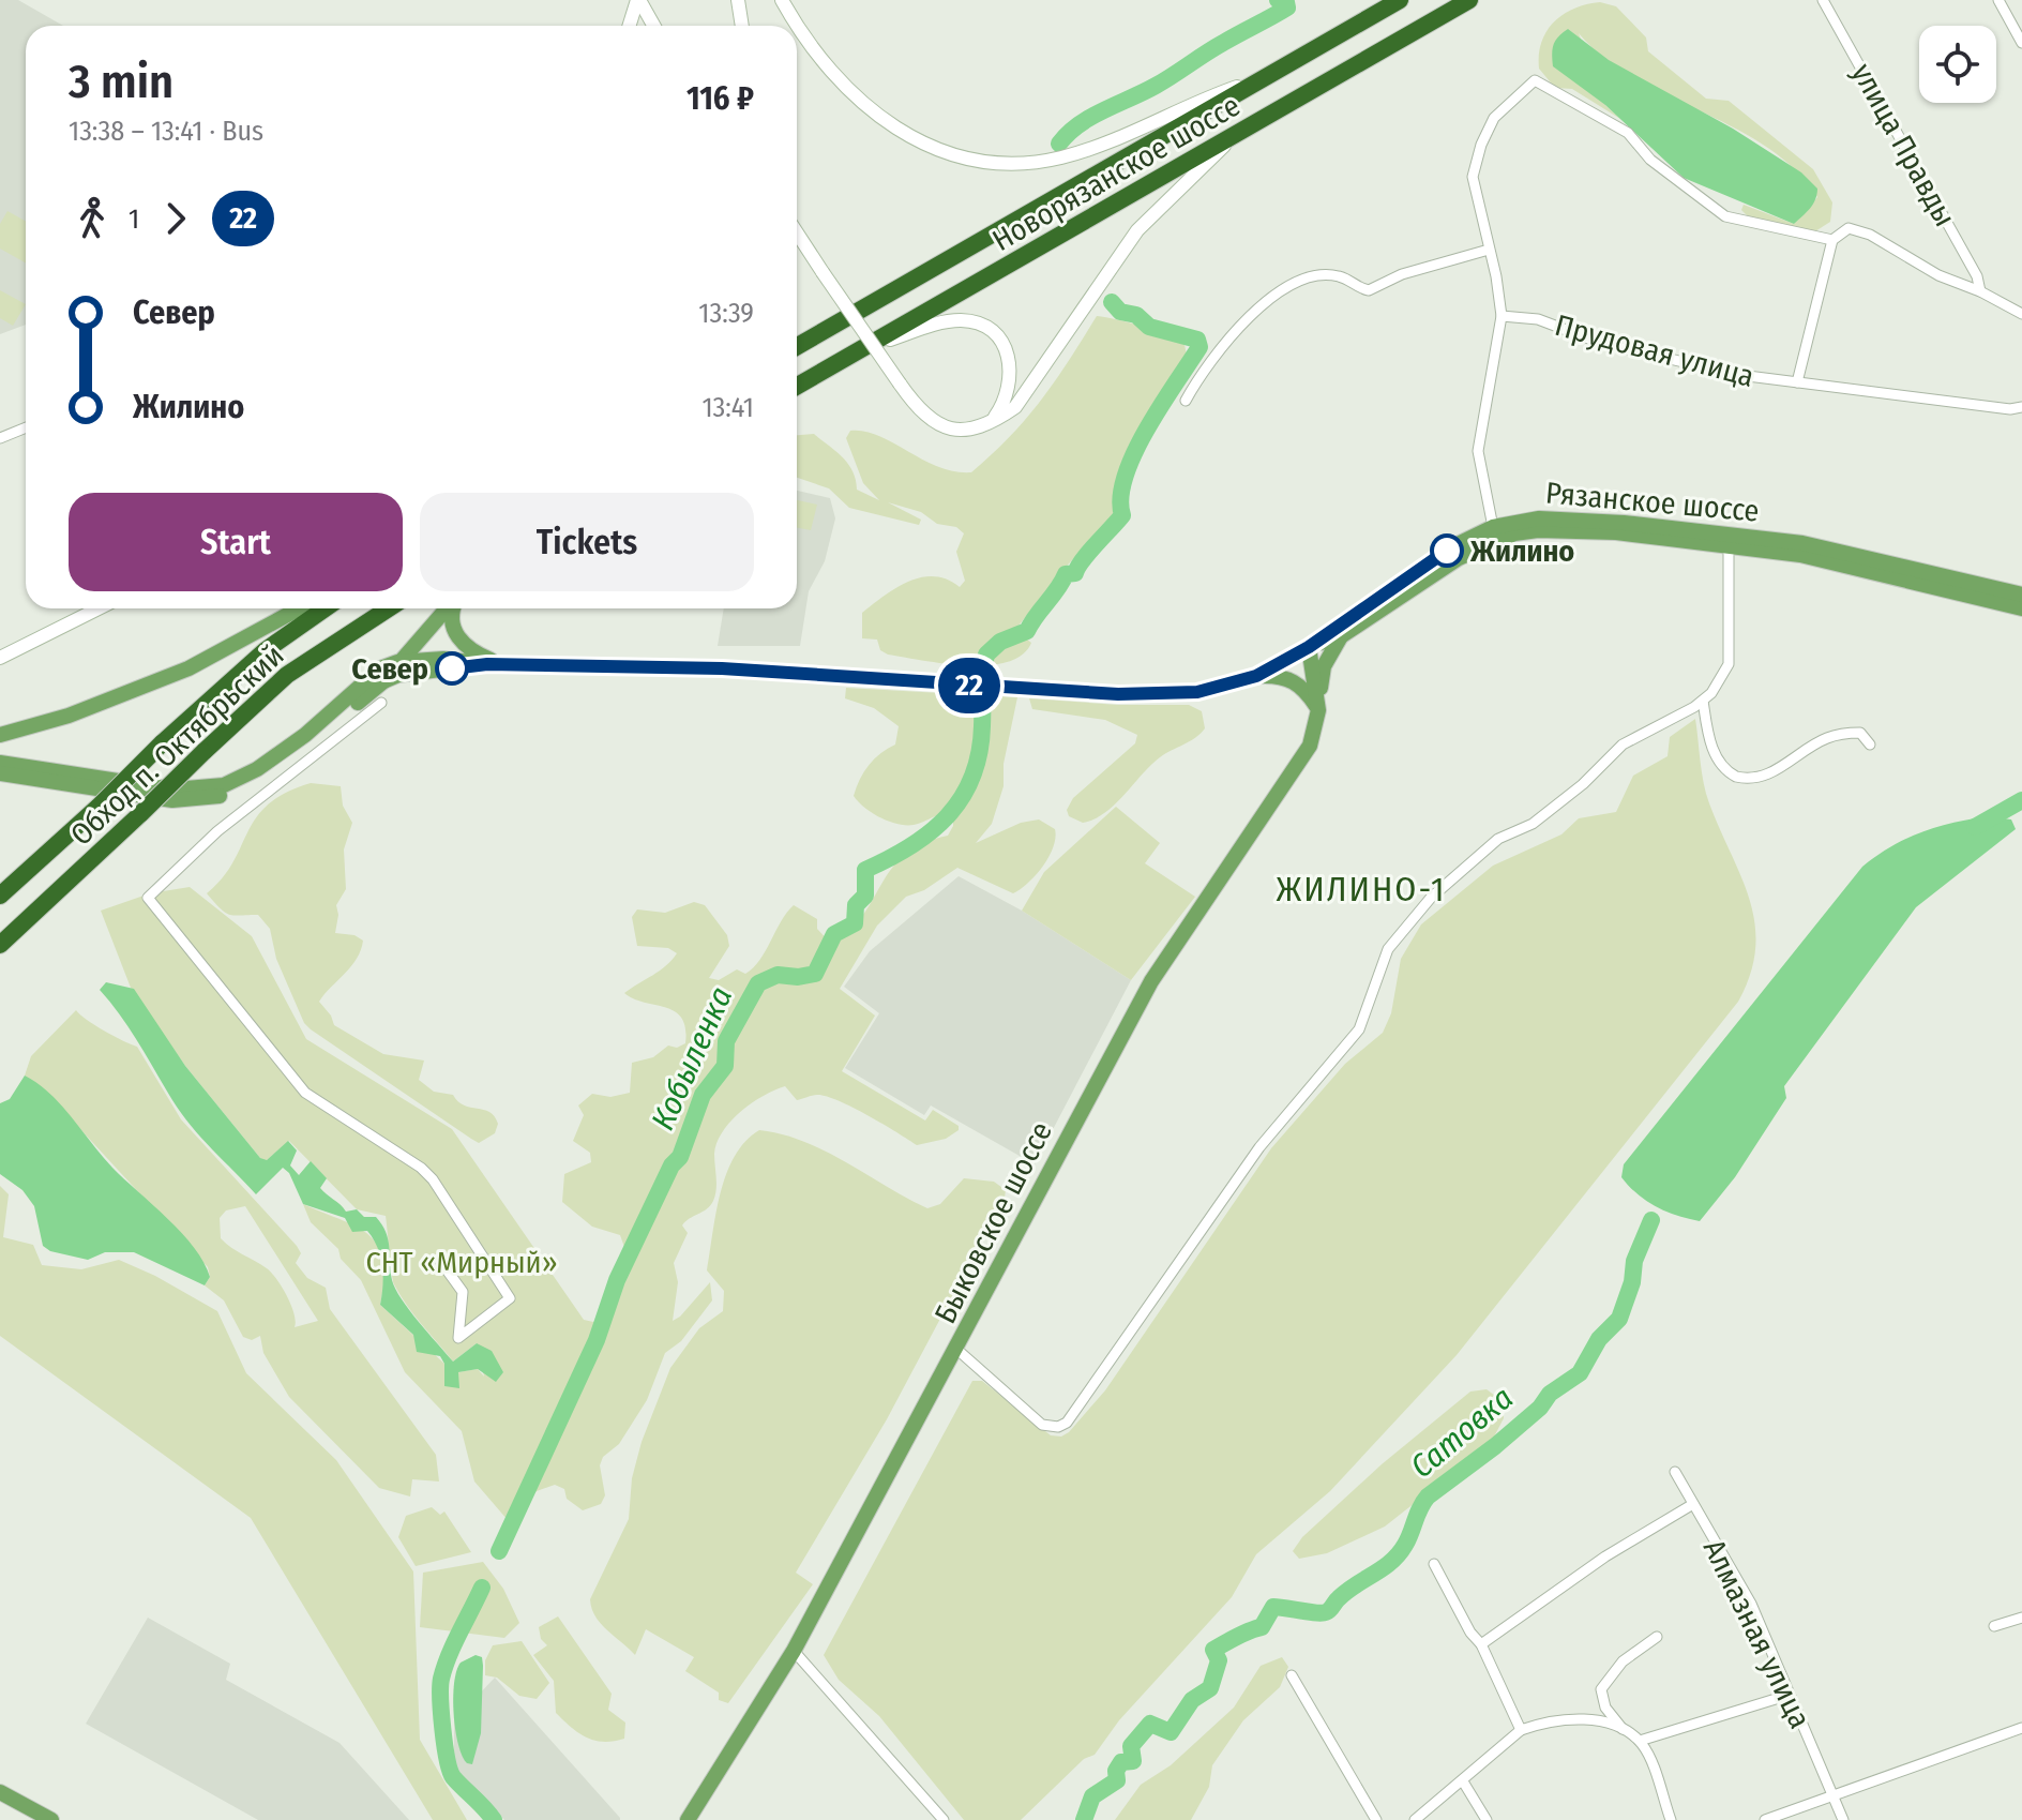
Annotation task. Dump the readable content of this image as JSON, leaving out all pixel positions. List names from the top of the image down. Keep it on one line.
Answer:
{"streets":{"highway":["Новорязанское шоссе","Обход п. Октябрьский"],"main road":["Рязанское шоссе","Быковское шоссе"],"street":["улица Правды","Прудовая улица","Алмазная улица"]},"crossings":[["Рязанское шоссе","Быковское шоссе"]],"districts":["ЖИЛИНО-1"],"water":["Кобыленка","Сатовка"],"parks":["СНТ «Мирный»"],"places":["Жилино","Север"],"lines":["bus line 22"],"page":{"on_map":"22","heading":["3 min","13:38 – 13:41 · Bus","116 ₽"],"legs":["1","22"],"list":[{"name":"Север","value":"13:39"},{"name":"Жилино","value":"13:41"}],"buttons":["Start","Tickets"]}}
